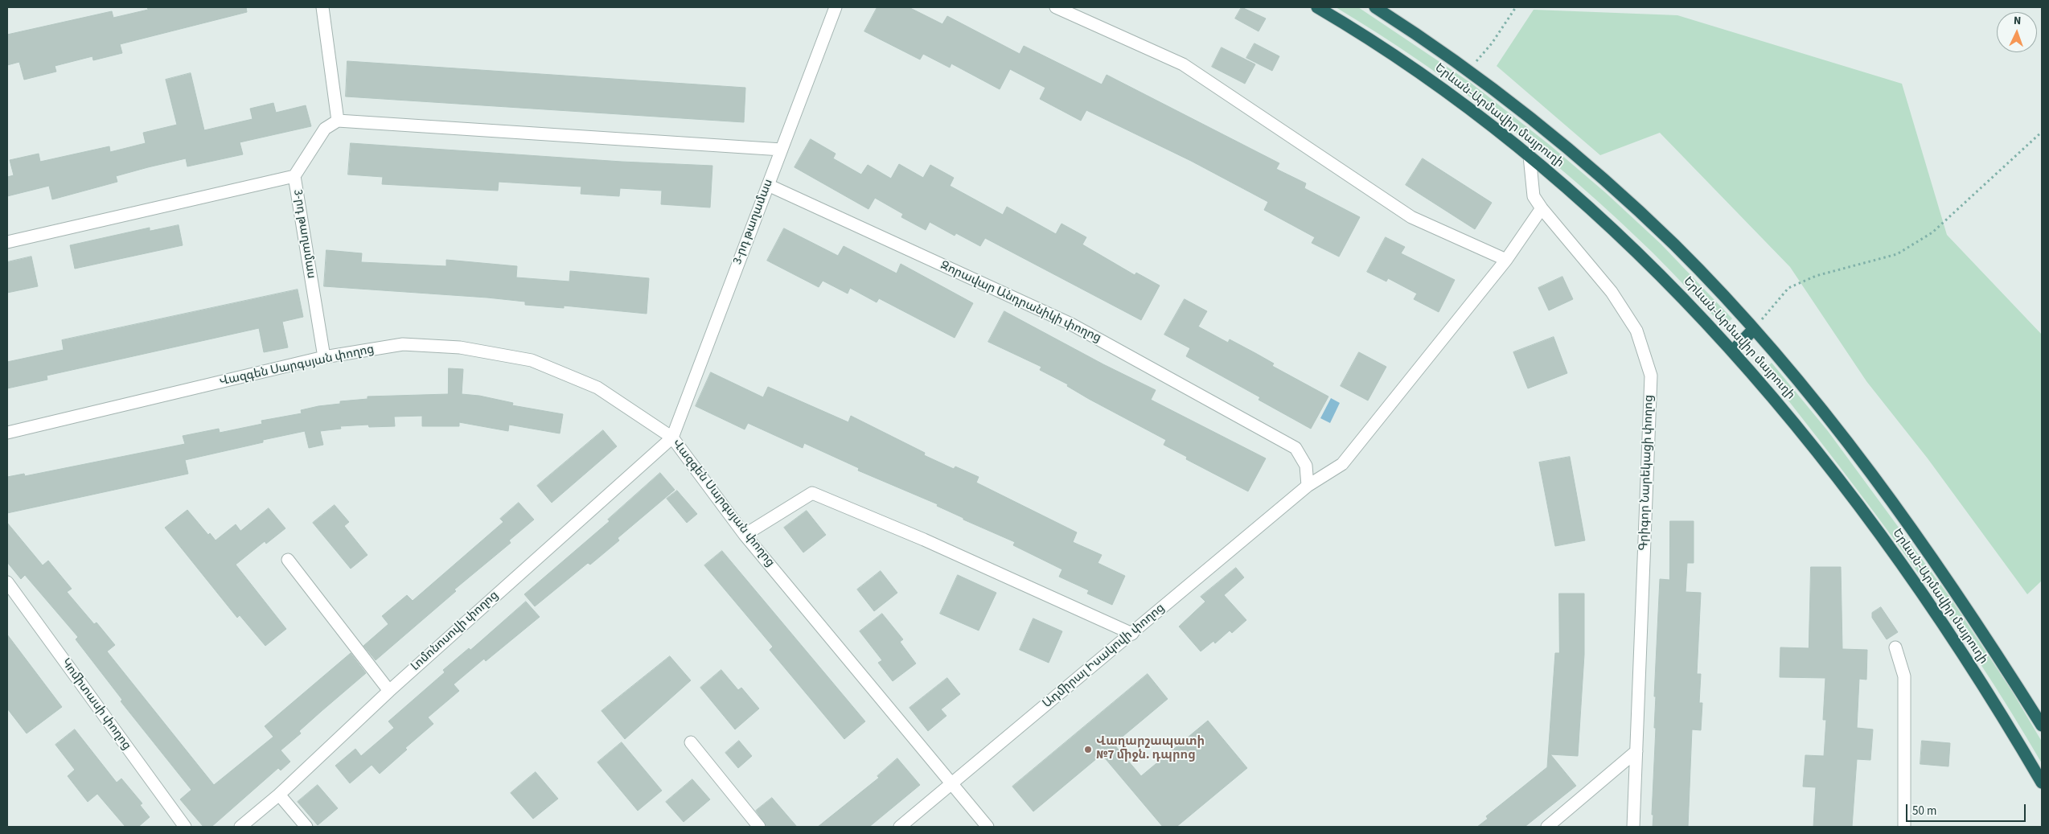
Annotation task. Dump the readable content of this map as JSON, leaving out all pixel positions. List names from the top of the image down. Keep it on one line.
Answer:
{"streets":{"highway":["Երևան-Արմավիր մայրուղի"],"street":["3-րդ թաղամաս","Զորավար Անդրանիկի փողոց","Վազգեն Սարգսյան փողոց","Գրիգոր Նարեկացի փողոց","Լոմոնոսովի փողոց","Ադմիրալ Իսակովի փողոց","Կոմիտասի փողոց"]},"crossings":[["Երևան-Արմավիր մայրուղի","Գրիգոր Նարեկացի փողոց"],["3-րդ թաղամաս","Զորավար Անդրանիկի փողոց"],["3-րդ թաղամաս","Վազգեն Սարգսյան փողոց"],["3-րդ թաղամաս","Լոմոնոսովի փողոց"],["Զորավար Անդրանիկի փողոց","Ադմիրալ Իսակովի փողոց"],["Վազգեն Սարգսյան փողոց","Լոմոնոսովի փողոց"],["Վազգեն Սարգսյան փողոց","Ադմիրալ Իսակովի փողոց"],["Գրիգոր Նարեկացի փողոց","Ադմիրալ Իսակովի փողոց"]],"places":["Վաղարշապատի №7 միջն. դպրոց"],"scale_bar":"50 m","north":"top"}
